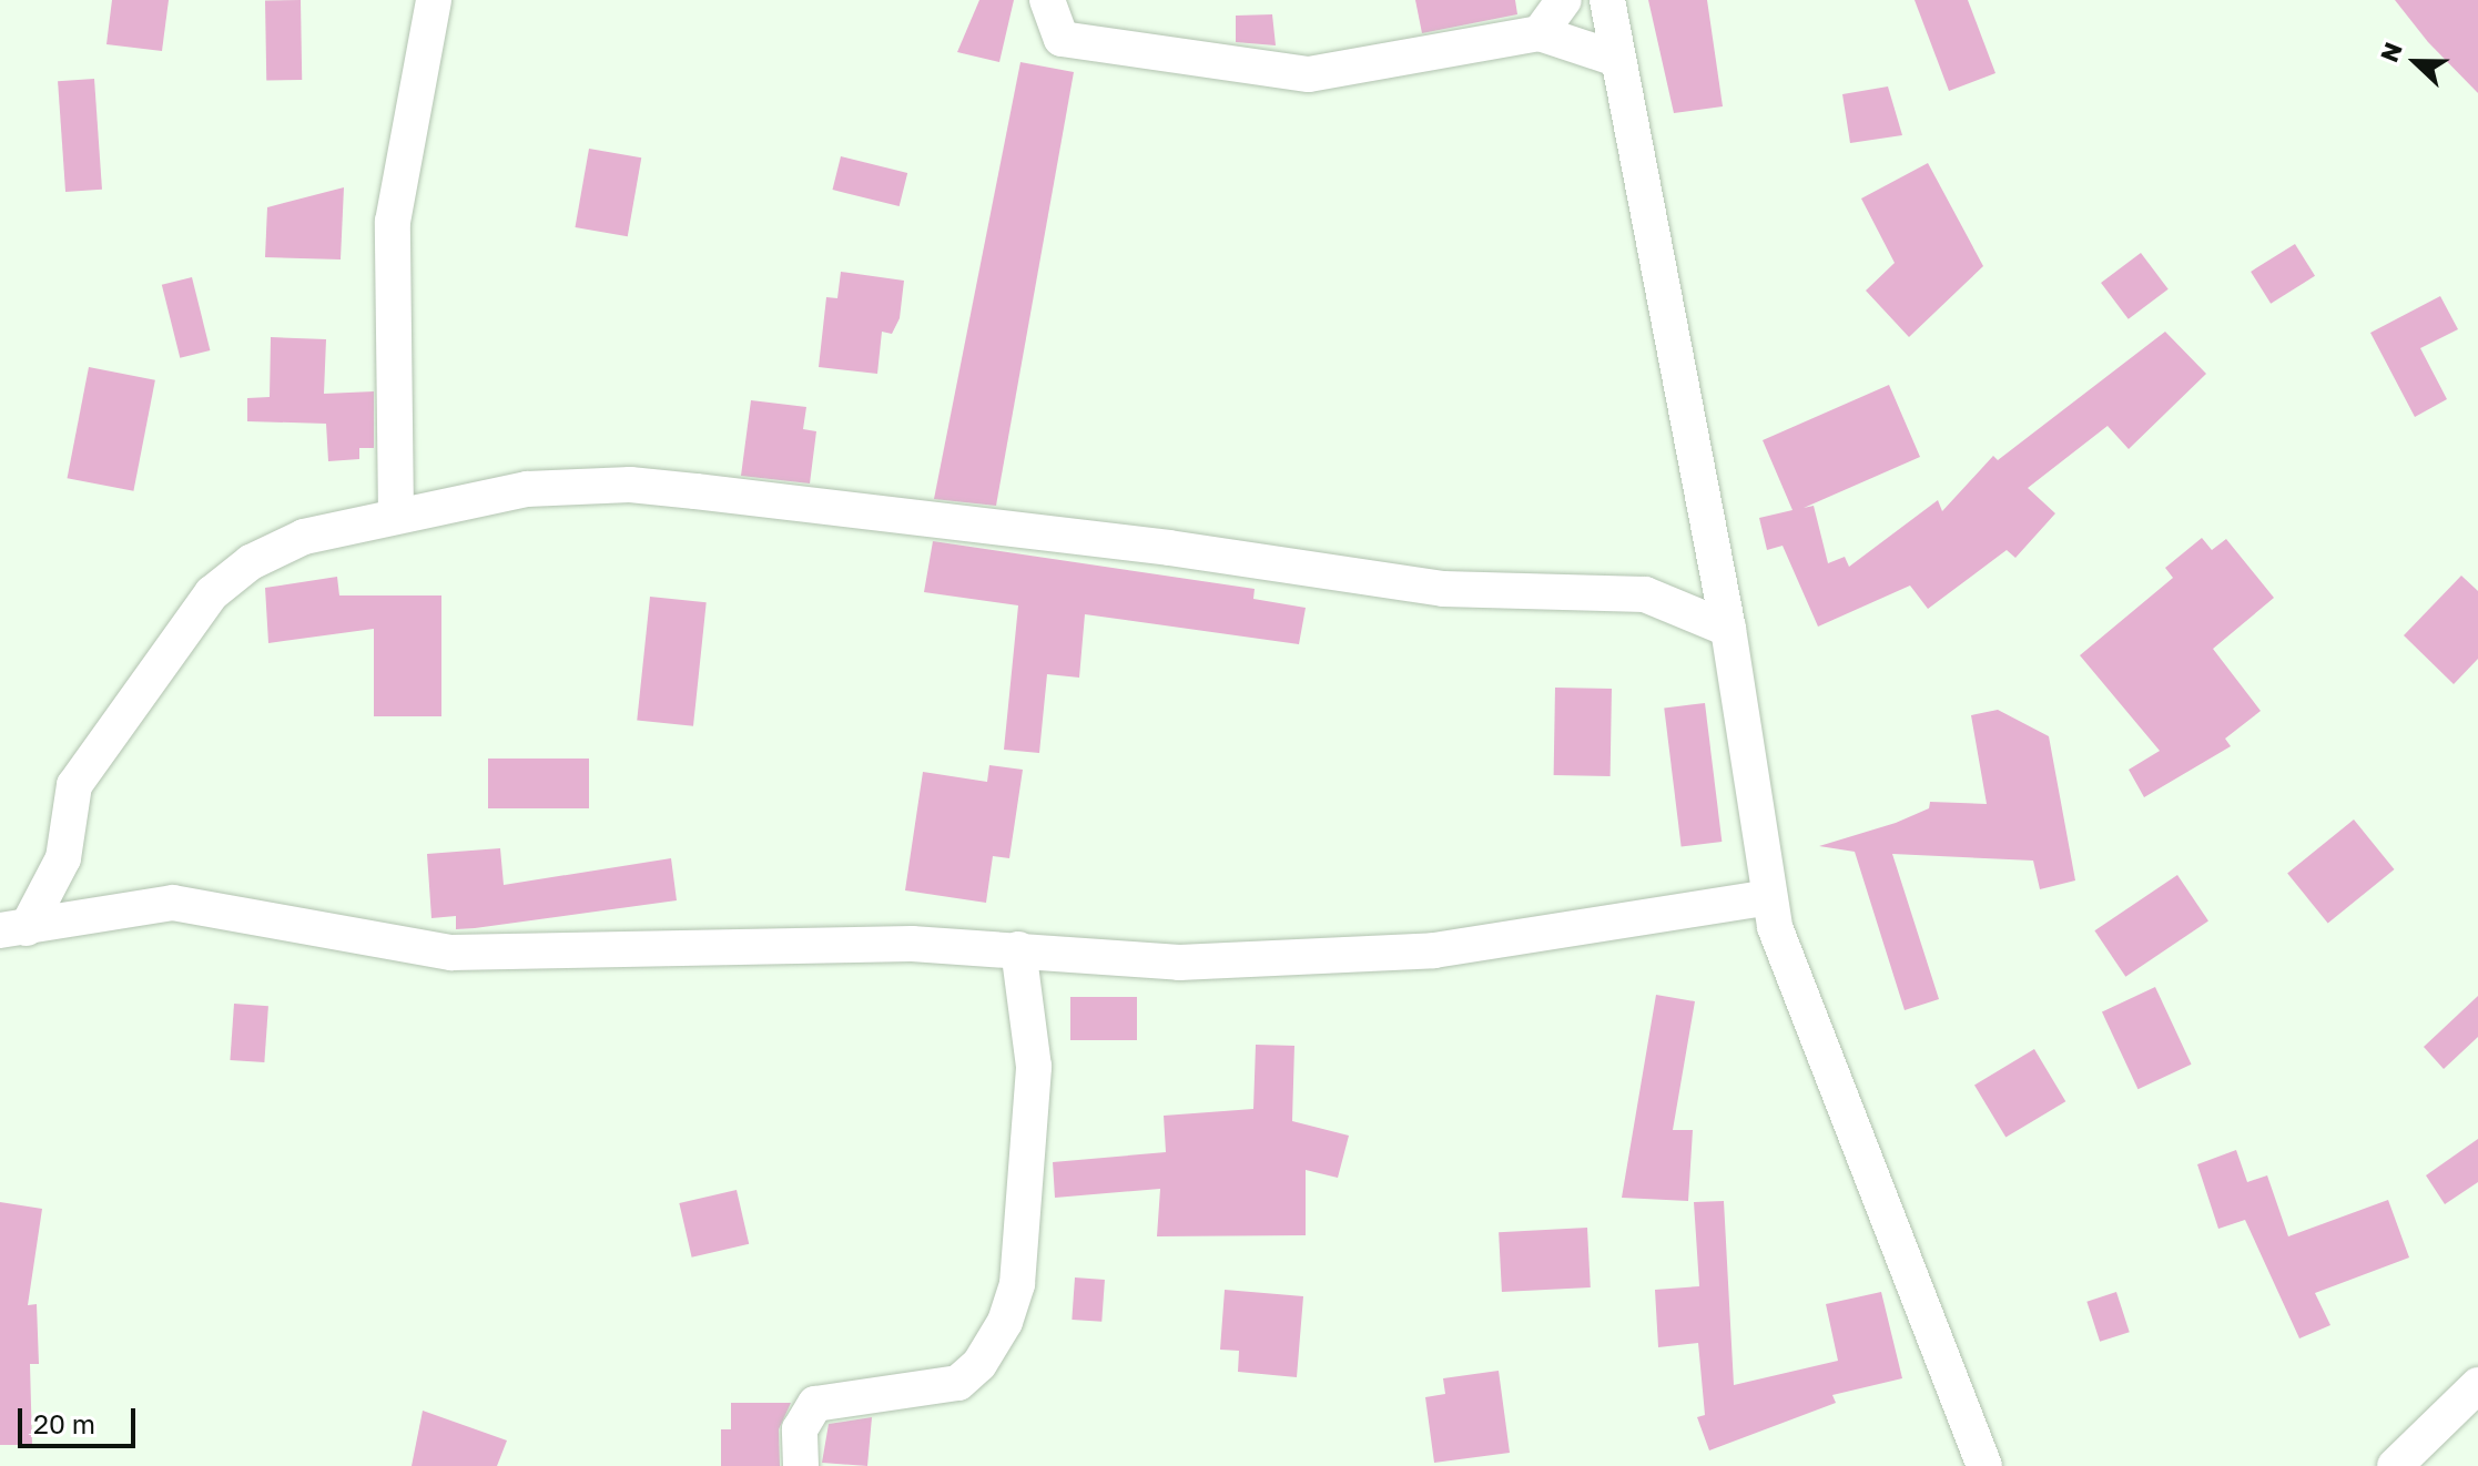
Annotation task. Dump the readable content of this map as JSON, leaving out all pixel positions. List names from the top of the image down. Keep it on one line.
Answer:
{"scale_bar":"20 m","north":"left"}
